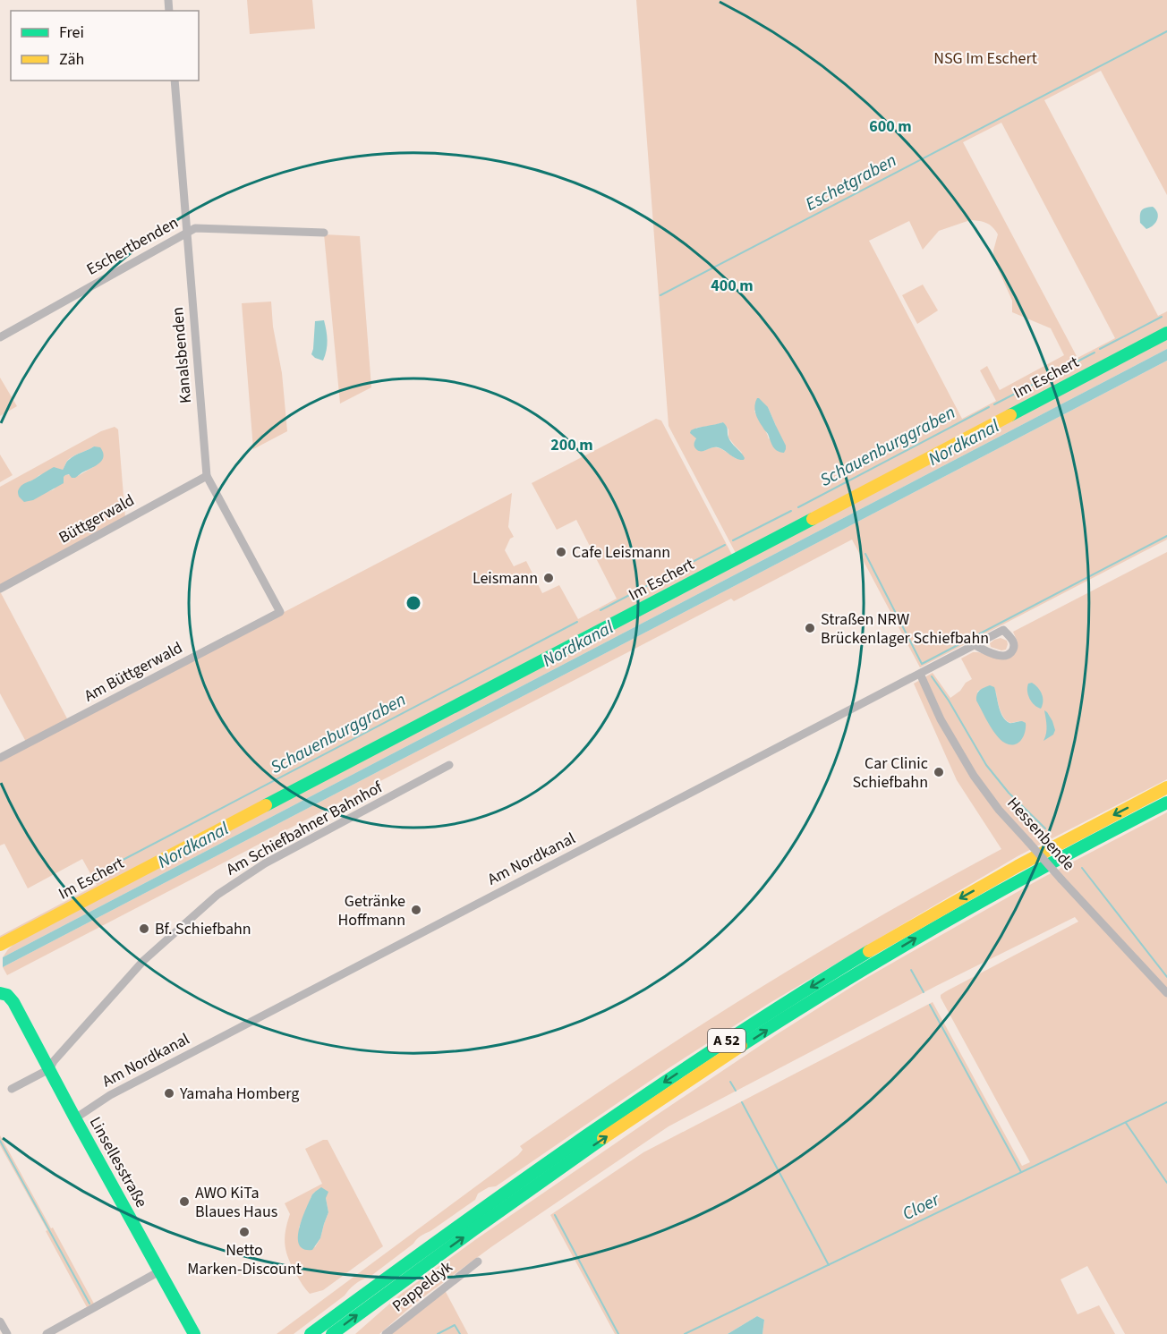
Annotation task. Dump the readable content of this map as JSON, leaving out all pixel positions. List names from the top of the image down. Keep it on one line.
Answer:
{"streets":{"main road":["Im Eschert","A 52","Linsellesstraße"],"street":["Eschertbenden","Kanalsbenden","Büttgerwald","Am Büttgerwald","Am Schiefbahner Bahnhof","Hessenbende","Am Nordkanal","Pappeldyk"]},"crossings":[["Eschertbenden","Kanalsbenden"],["Kanalsbenden","Büttgerwald"],["Kanalsbenden","Am Büttgerwald"],["Am Schiefbahner Bahnhof","Linsellesstraße"],["Hessenbende","Am Nordkanal"],["Am Nordkanal","Linsellesstraße"]],"water":["Eschetgraben","Nordkanal","Schauenburggraben","Cloer"],"parks":["NSG Im Eschert"],"places":["Cafe Leismann","Leismann","Straßen NRW Brückenlager Schiefbahn","Car Clinic Schiefbahn","Getränke Hoffmann","Bf. Schiefbahn","Yamaha Homberg","AWO KiTa Blaues Haus","Netto Marken-Discount"],"legend":["Frei","Zäh"],"rings":["600 m","400 m","200 m"]}
